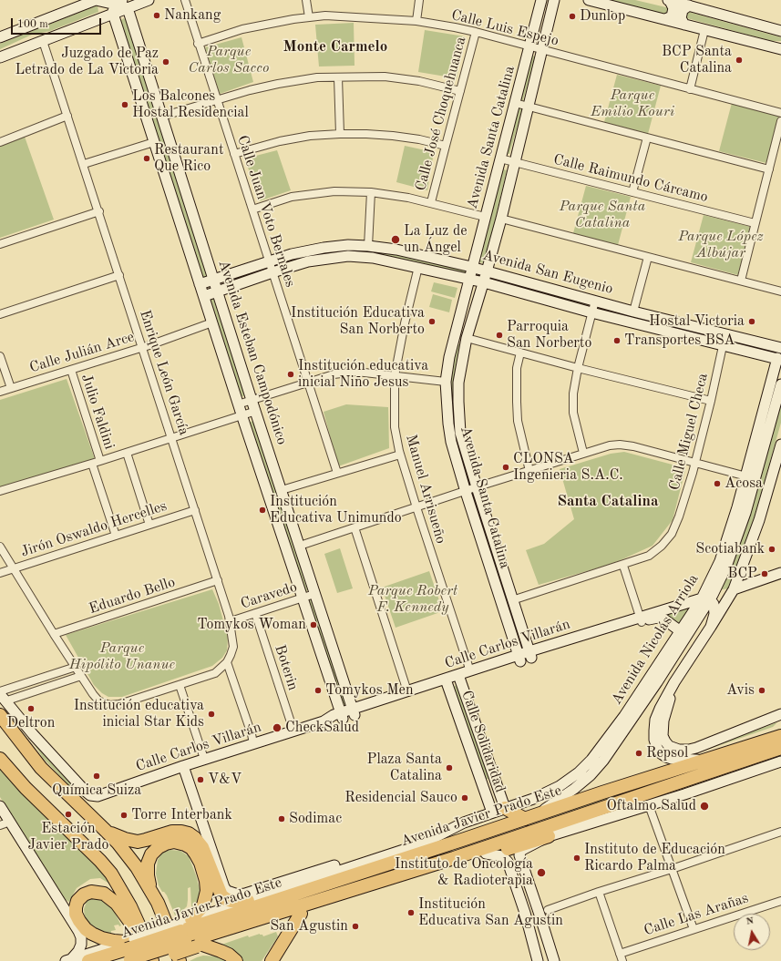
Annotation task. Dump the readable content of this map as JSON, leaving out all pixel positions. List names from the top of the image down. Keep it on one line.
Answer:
{"streets":{"highway":["Avenida Javier Prado Este"],"street":["Calle Luis Espejo","Calle José Choquehuanca","Avenida Santa Catalina","Calle Raimundo Cárcamo","Calle Juan Voto Bernales","Avenida San Eugenio","Calle Julián Arce","Avenida Esteban Campodónico","Enrique León García","Julio Faldini","Calle Miguel Checa","Manuel Arrisueño","Jirón Oswaldo Hercelles","Eduardo Bello","Caravedo","Avenida Nicolás Arriola","Calle Carlos Villarán","Boterin","Calle Solidaridad","Calle Las Arañas"]},"crossings":[["Calle Luis Espejo","Calle José Choquehuanca"],["Calle Luis Espejo","Avenida Santa Catalina"],["Calle Luis Espejo","Calle Juan Voto Bernales"],["Avenida Santa Catalina","Calle Raimundo Cárcamo"],["Avenida Santa Catalina","Avenida San Eugenio"],["Avenida Santa Catalina","Calle Miguel Checa"],["Avenida Santa Catalina","Calle Carlos Villarán"],["Calle Juan Voto Bernales","Avenida San Eugenio"],["Avenida San Eugenio","Avenida Esteban Campodónico"],["Avenida San Eugenio","Calle Miguel Checa"],["Avenida San Eugenio","Manuel Arrisueño"],["Avenida San Eugenio","Avenida Nicolás Arriola"],["Calle Julián Arce","Avenida Esteban Campodónico"],["Calle Julián Arce","Enrique León García"],["Calle Julián Arce","Julio Faldini"],["Avenida Esteban Campodónico","Caravedo"],["Avenida Esteban Campodónico","Calle Carlos Villarán"],["Enrique León García","Jirón Oswaldo Hercelles"],["Enrique León García","Eduardo Bello"],["Enrique León García","Caravedo"],["Manuel Arrisueño","Calle Carlos Villarán"],["Caravedo","Boterin"],["Avenida Nicolás Arriola","Calle Carlos Villarán"],["Avenida Nicolás Arriola","Calle Solidaridad"],["Avenida Nicolás Arriola","Avenida Javier Prado Este"],["Calle Carlos Villarán","Boterin"],["Calle Carlos Villarán","Calle Solidaridad"]],"districts":["Monte Carmelo","Santa Catalina"],"parks":["Parque Carlos Sacco","Parque Emilio Kouri","Parque Santa Catalina","Parque López Albújar","Parque Robert F. Kennedy","Parque Hipólito Unanue"],"places":["Nankang","Dunlop","BCP Santa Catalina","Juzgado de Paz Letrado de La Victoria","Los Balcones Hostal Residencial","Restaurant Que Rico","La Luz de un Ángel","Institución Educativa San Norberto","Hostal Victoria","Parroquia San Norberto","Transportes BSA","Institución educativa inicial Niño Jesus","CLONSA Ingenieria S.A.C.","Acosa","Institución Educativa Unimundo","Scotiabank","BCP","Tomykos Woman","Tomykos Men","Avis","Deltron","Institución educativa inicial Star Kids","CheckSalud","Repsol","Plaza Santa Catalina","Química Suiza","V&V","Residencial Sauco","Oftalmo Salud","Estación Javier Prado","Torre Interbank","Sodimac","Instituto de Educación Ricardo Palma","Instituto de Oncología & Radioterapia","Institución Educativa San Agustin","San Agustin"],"scale_bar":"100 m","north":"top"}
